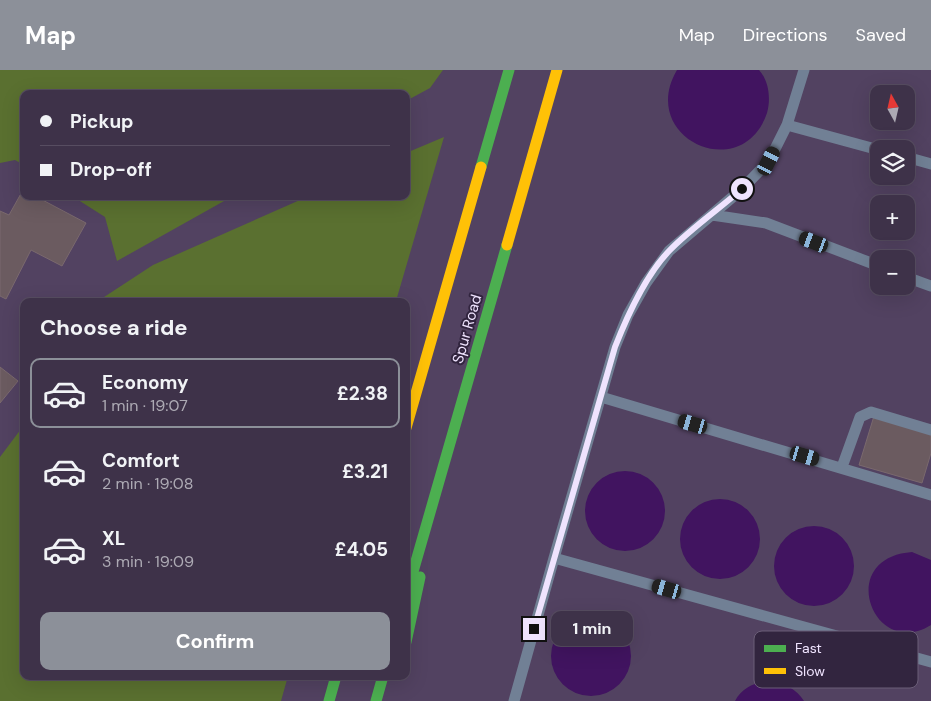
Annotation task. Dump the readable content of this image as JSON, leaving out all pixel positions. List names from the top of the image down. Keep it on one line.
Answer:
{"streets":{"highway":["Spur Road"]},"legend":["Fast","Slow"],"north":"top","page":{"header":"Map","nav":["Map","Directions","Saved"],"map_buttons":["+","−"],"banner":["Pickup","Drop-off"],"heading":"Choose a ride","list":[{"name":"Economy","note":"1 min · 19:07","value":"£2.38"},{"name":"Comfort","note":"2 min · 19:08","value":"£3.21"},{"name":"XL","note":"3 min · 19:09","value":"£4.05"}],"buttons":"Confirm","bubble":"1 min"}}
